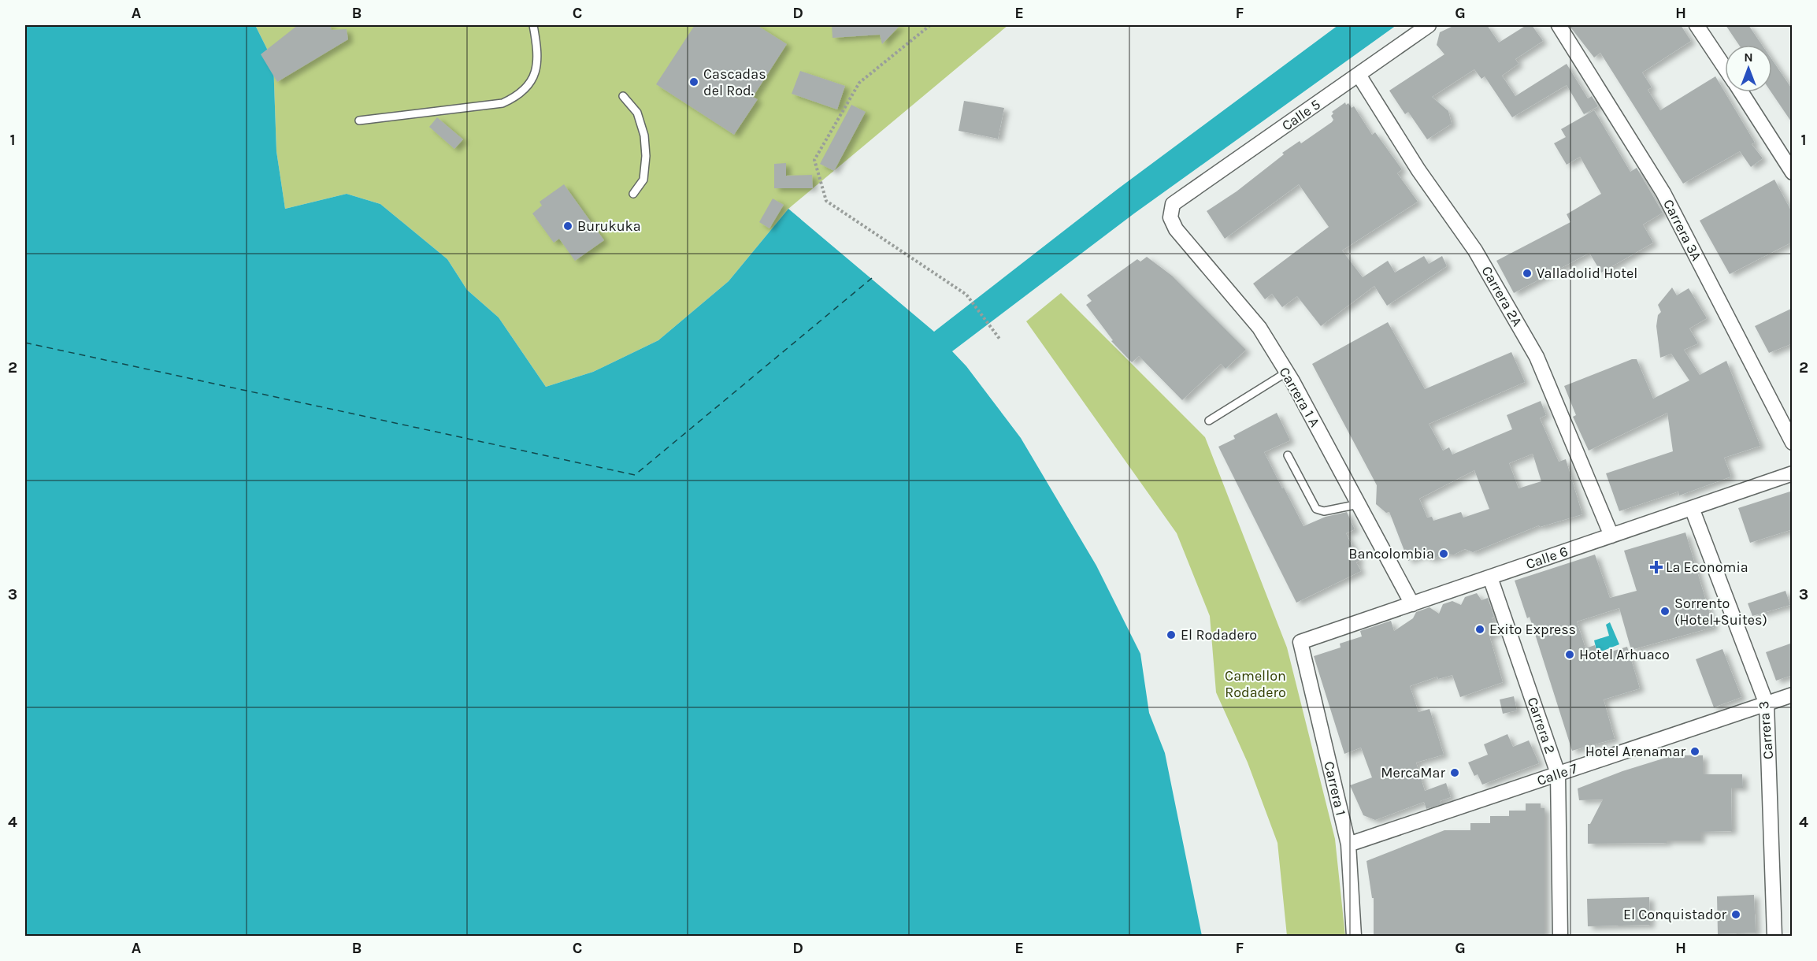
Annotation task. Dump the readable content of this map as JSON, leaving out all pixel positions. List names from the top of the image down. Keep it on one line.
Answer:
{"streets":{"street":["Calle 5","Carrera 3A","Carrera 2A","Carrera 1 A","Calle 6","Carrera 2","Carrera 3","Calle 7","Carrera 1"]},"crossings":[["Calle 5","Carrera 2A"],["Calle 5","Carrera 1 A"],["Carrera 2A","Calle 6"],["Carrera 1 A","Calle 6"],["Calle 6","Carrera 2"],["Calle 6","Carrera 3"],["Calle 6","Carrera 1"],["Carrera 2","Calle 7"],["Carrera 3","Calle 7"],["Calle 7","Carrera 1"]],"parks":["Camellon Rodadero"],"places":{"other":["Cascadas del Rod.","Burukuka","Valladolid Hotel","Bancolombia","Sorrento (Hotel+Suites)","Exito Express","El Rodadero","Hotel Arhuaco","Hotel Arenamar","MercaMar","El Conquistador"],"health":["La Economia"]},"north":"top","grid":{"columns":["A","B","C","D","E","F","G","H"],"rows":["1","2","3","4"]}}
